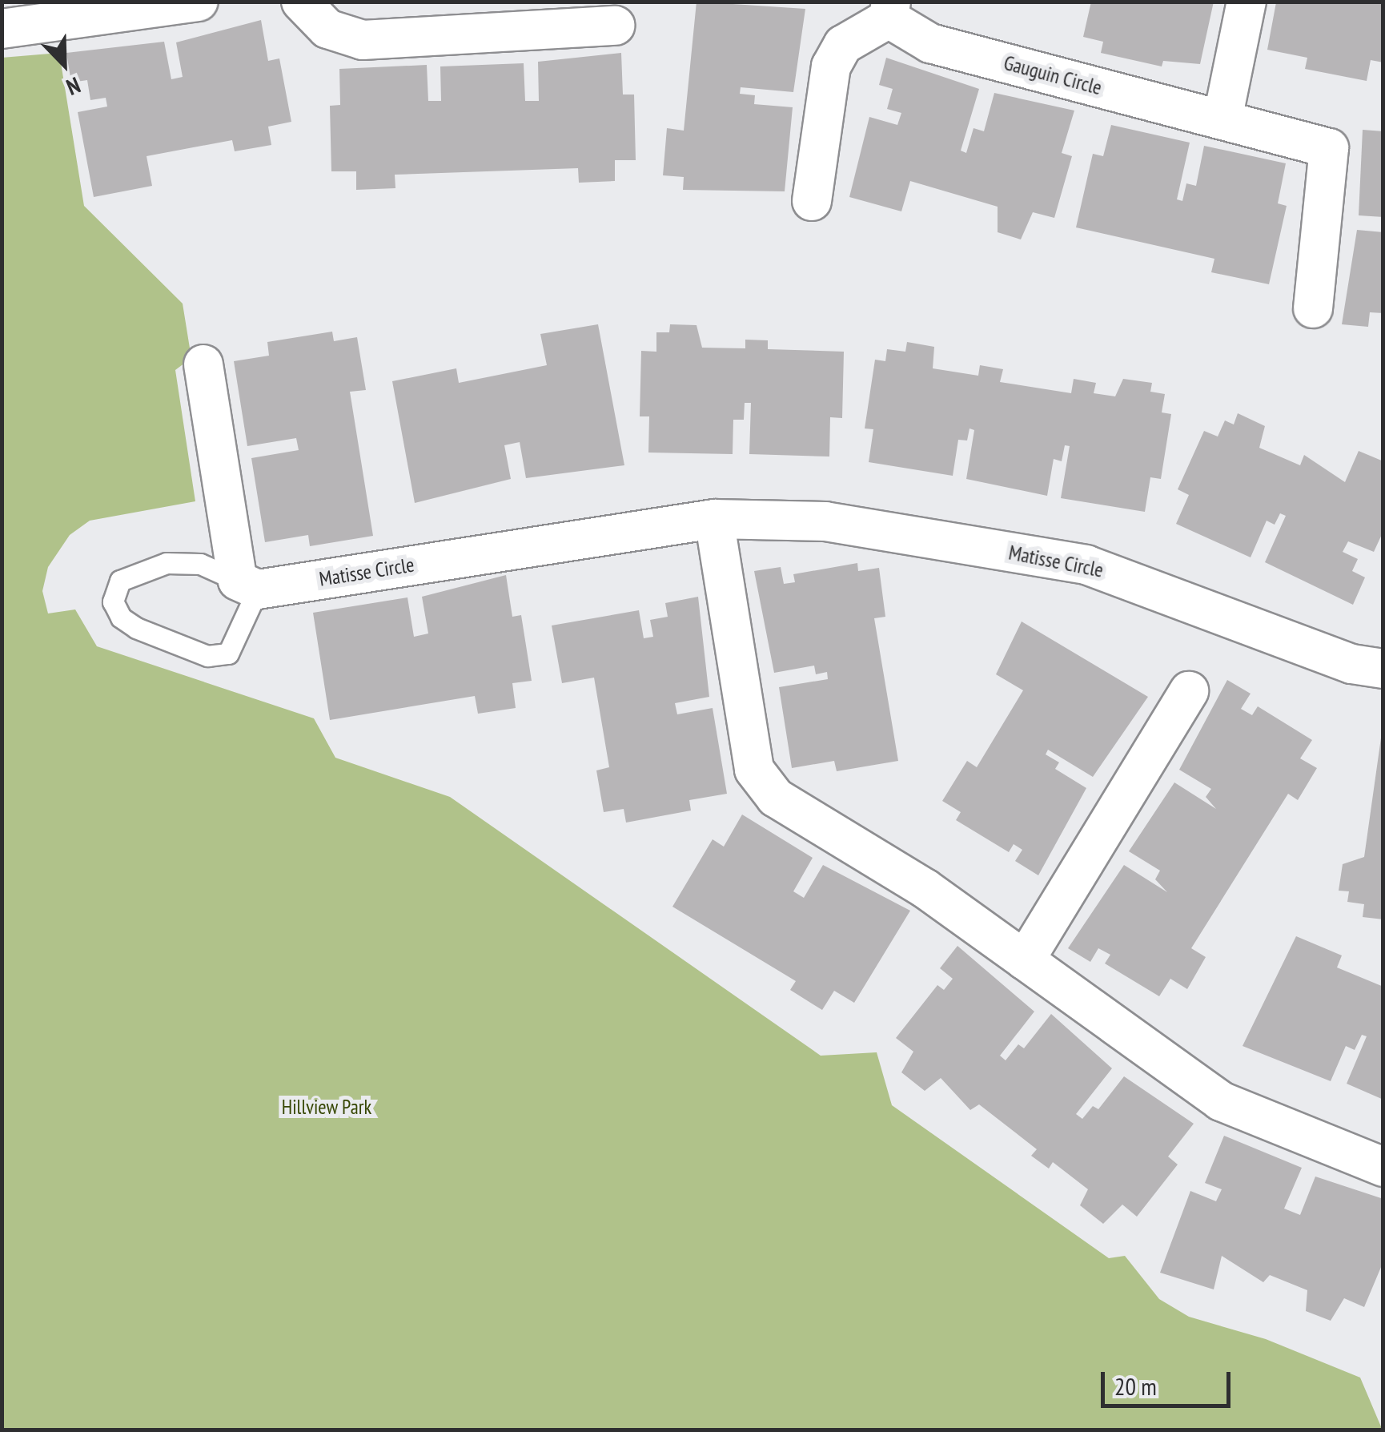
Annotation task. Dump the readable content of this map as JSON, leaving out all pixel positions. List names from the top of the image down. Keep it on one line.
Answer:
{"streets":{"street":["Gauguin Circle","Matisse Circle"]},"parks":["Hillview Park"],"scale_bar":"20 m","north":"bottom right"}
